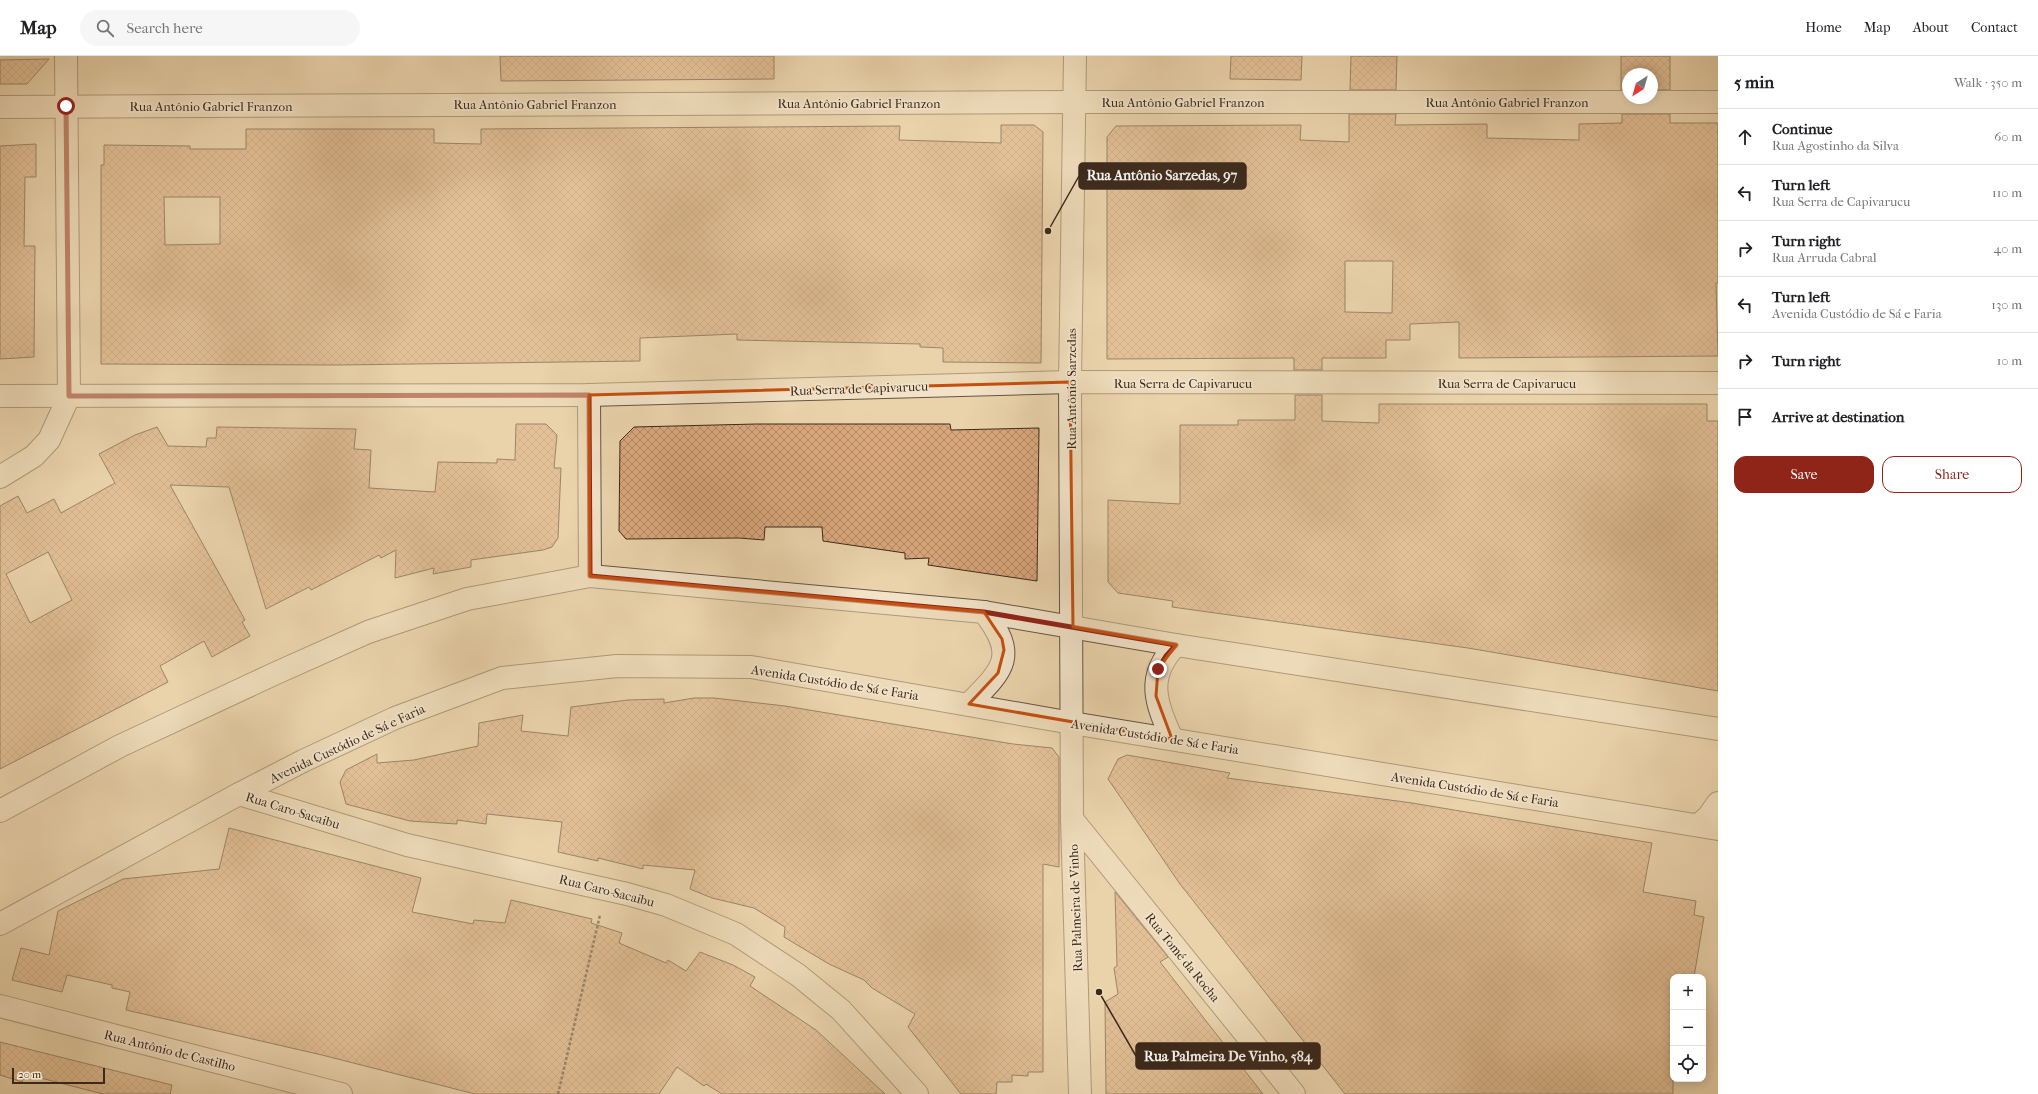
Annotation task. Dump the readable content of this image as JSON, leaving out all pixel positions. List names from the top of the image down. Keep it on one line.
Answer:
{"streets":{"street":["Rua Antônio Gabriel Franzon","Rua Serra de Capivarucu","Rua Antônio Sarzedas","Avenida Custódio de Sá e Faria","Rua Caro-Sacaibu","Rua Palmeira de Vinho","Rua Tomé da Rocha","Rua Antônio de Castilho"]},"crossings":[["Rua Antônio Gabriel Franzon","Rua Antônio Sarzedas"],["Rua Serra de Capivarucu","Rua Antônio Sarzedas"],["Rua Antônio Sarzedas","Avenida Custódio de Sá e Faria"],["Rua Antônio Sarzedas","Rua Palmeira de Vinho"],["Avenida Custódio de Sá e Faria","Rua Caro-Sacaibu"],["Avenida Custódio de Sá e Faria","Rua Palmeira de Vinho"],["Rua Palmeira de Vinho","Rua Tomé da Rocha"]],"places":["Rua Antônio Sarzedas, 97","Rua Palmeira De Vinho, 584"],"scale_bar":"20 m","north":"bottom left","page":{"header":"Map","search":"Search here","nav":["Home","Map","About","Contact"],"heading":["5 min","Walk · 350 m"],"list":[["Continue","Rua Agostinho da Silva","60 m"],["Turn left","Rua Serra de Capivarucu","110 m"],["Turn right","Rua Arruda Cabral","40 m"],["Turn left","Avenida Custódio de Sá e Faria","130 m"],["Turn right","10 m"],"Arrive at destination"],"buttons":["Save","Share"],"map_buttons":["+","−"],"scale":"20 m"}}
